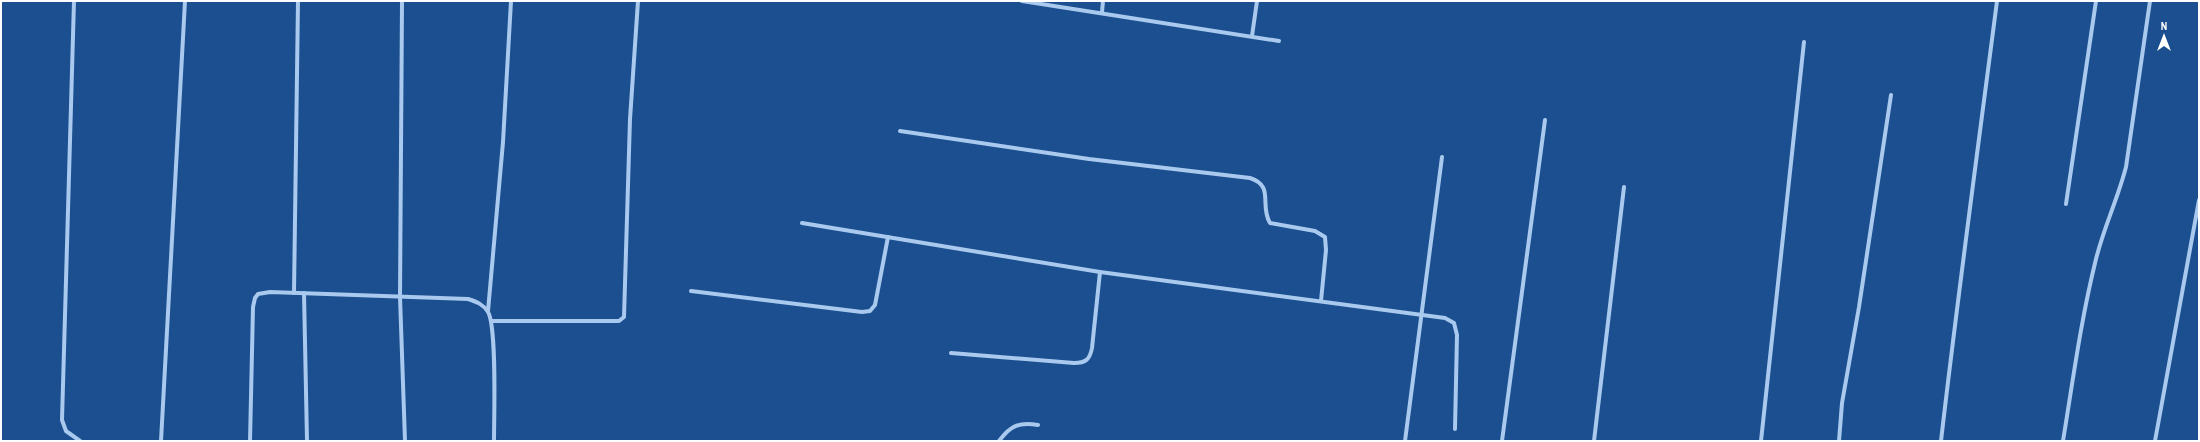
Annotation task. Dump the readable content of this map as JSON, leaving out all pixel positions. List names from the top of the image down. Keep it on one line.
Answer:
{"north":"top"}
